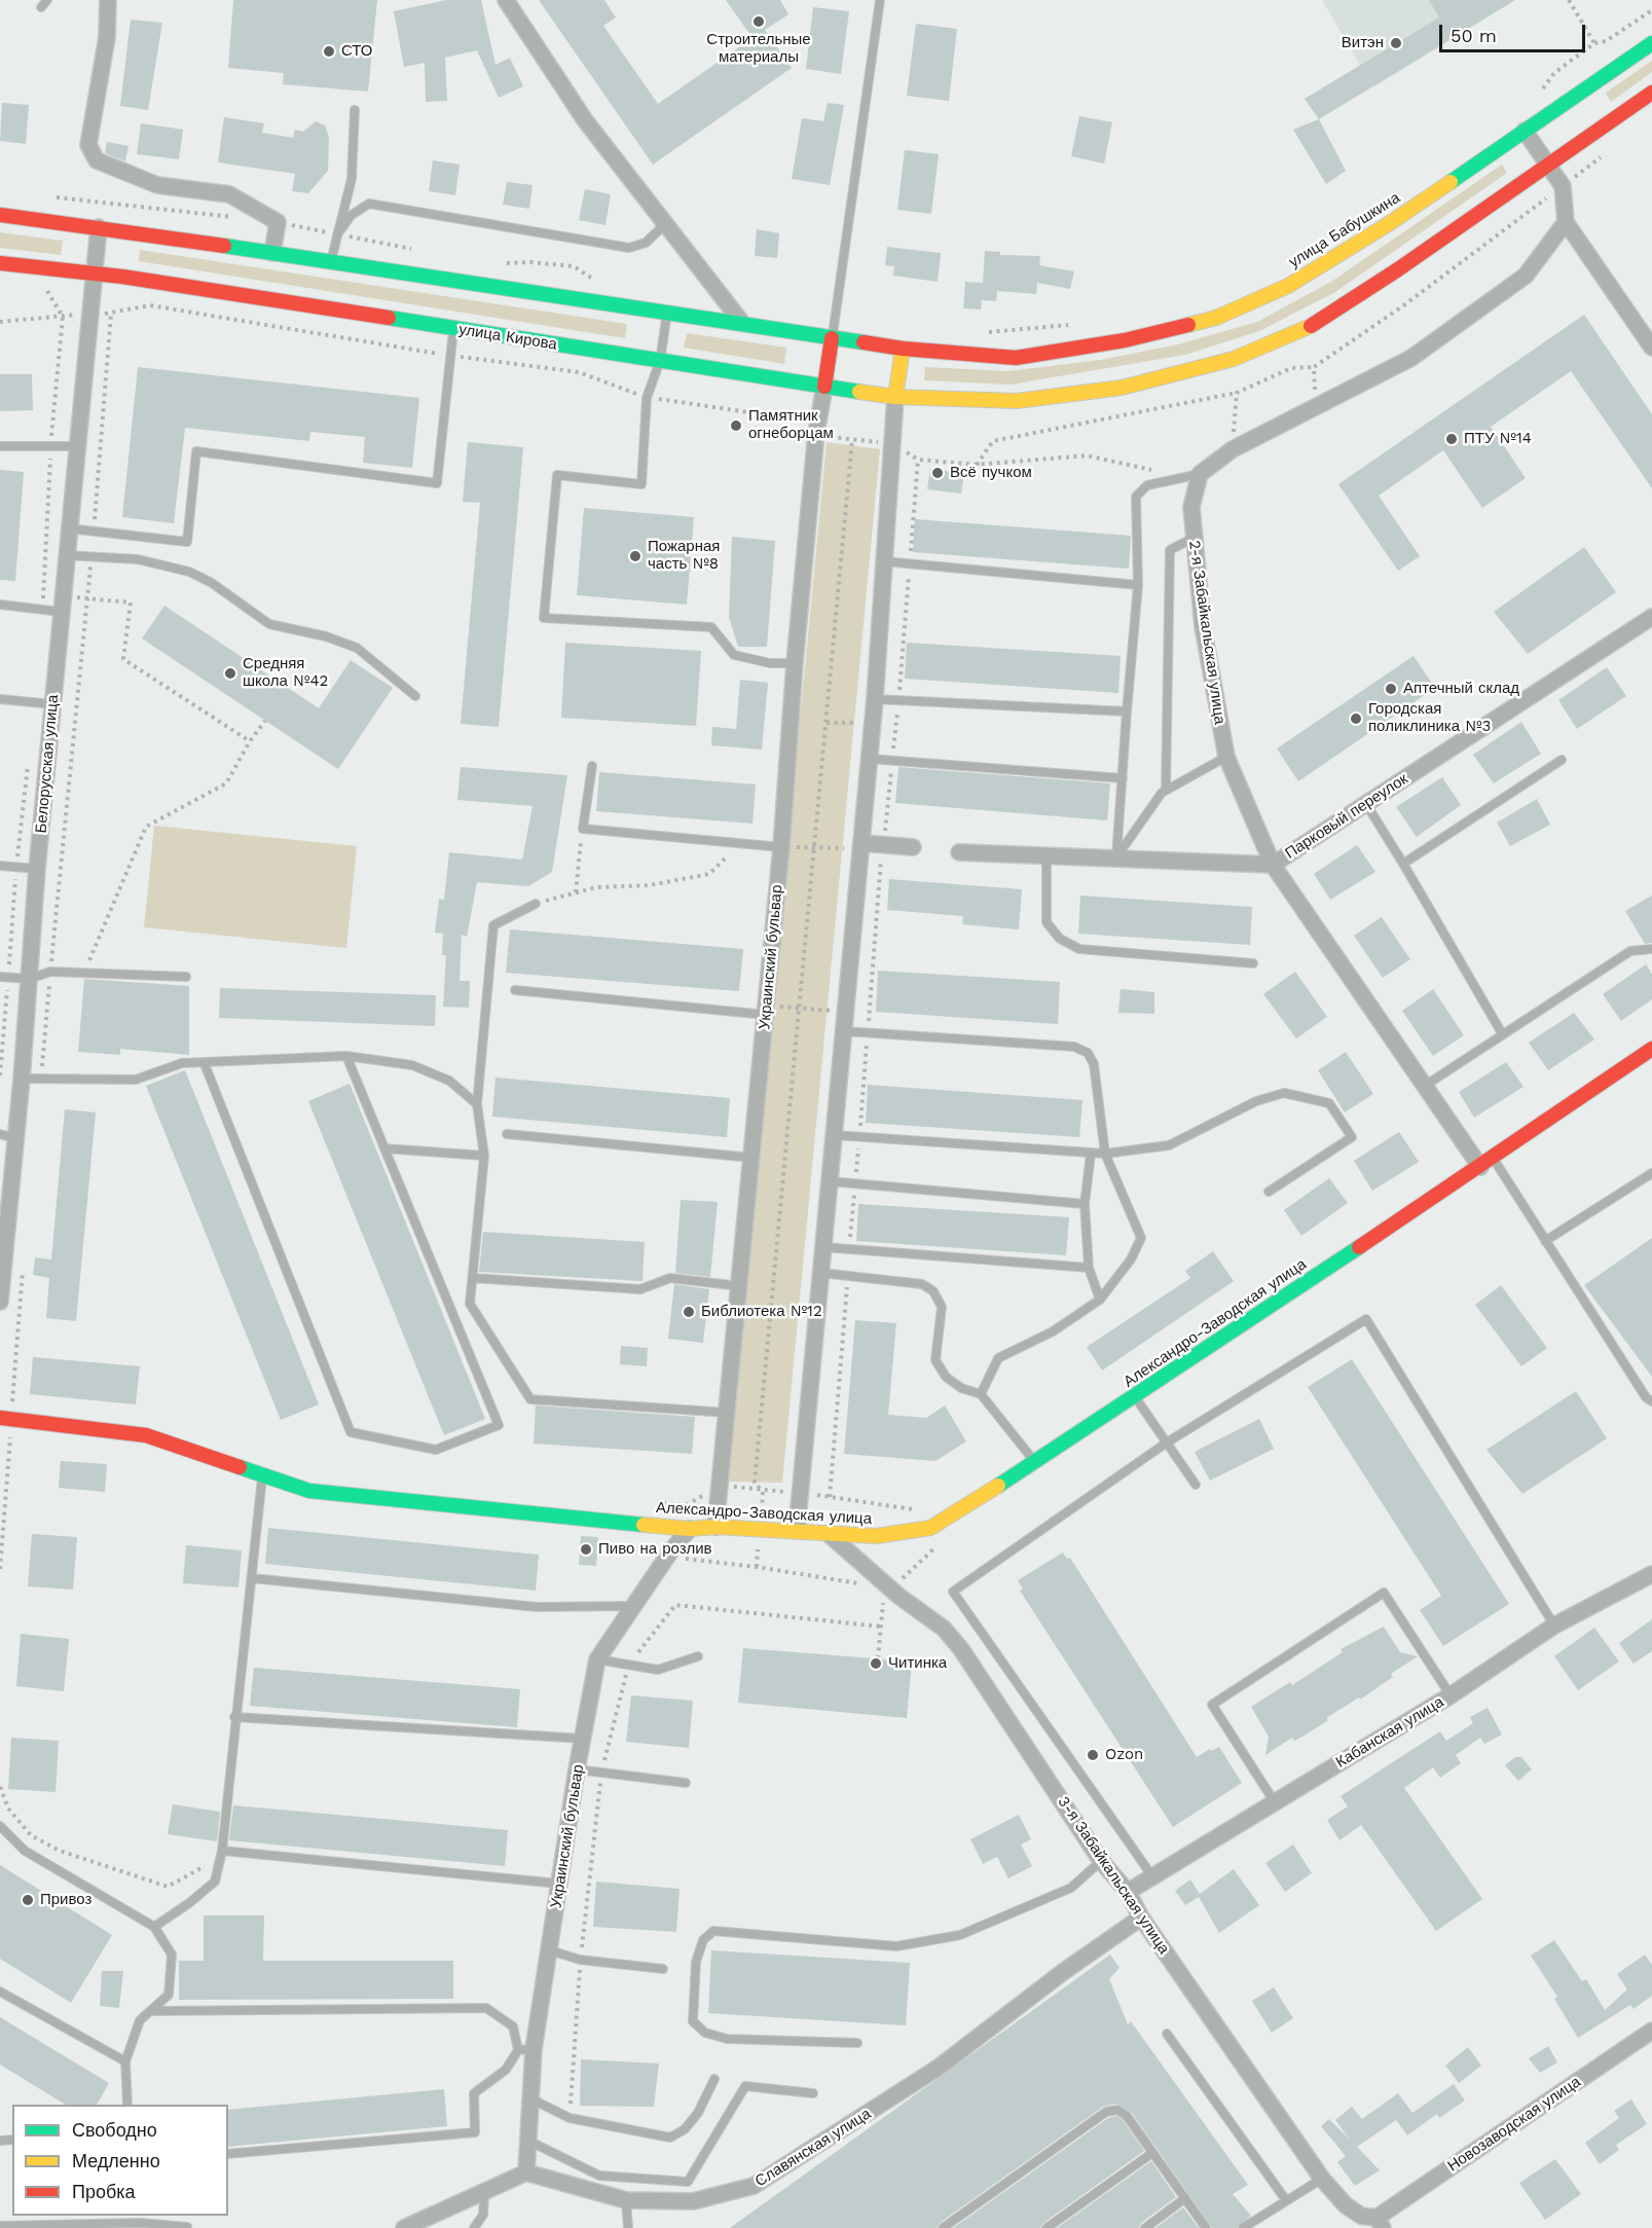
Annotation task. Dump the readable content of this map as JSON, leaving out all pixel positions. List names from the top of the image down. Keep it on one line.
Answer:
{"streets":{"main road":["улица Бабушкина","улица Кирова","Александро-Заводская улица"],"street":["2-я Забайкальская улица","Белорусская улица","Парковый переулок","Украинский бульвар","Кабанская улица","3-я Забайкальская улица","Новозаводская улица","Славянская улица"]},"crossings":[["улица Кирова","Белорусская улица"],["улица Кирова","Украинский бульвар"],["2-я Забайкальская улица","Парковый переулок"],["2-я Забайкальская улица","Александро-Заводская улица"],["Украинский бульвар","Александро-Заводская улица"],["Украинский бульвар","Славянская улица"],["Александро-Заводская улица","3-я Забайкальская улица"],["Кабанская улица","3-я Забайкальская улица"],["3-я Забайкальская улица","Новозаводская улица"],["3-я Забайкальская улица","Славянская улица"]],"places":["Строительные материалы","Витэн","СТО","Памятник огнеборцам","ПТУ №14","Всё пучком","Пожарная часть №8","Средняя школа №42","Аптечный склад","Городская поликлиника №3","Библиотека №12","Пиво на розлив","Читинка","Ozon","Привоз"],"legend":["Свободно","Медленно","Пробка"],"scale_bar":"50 m"}
